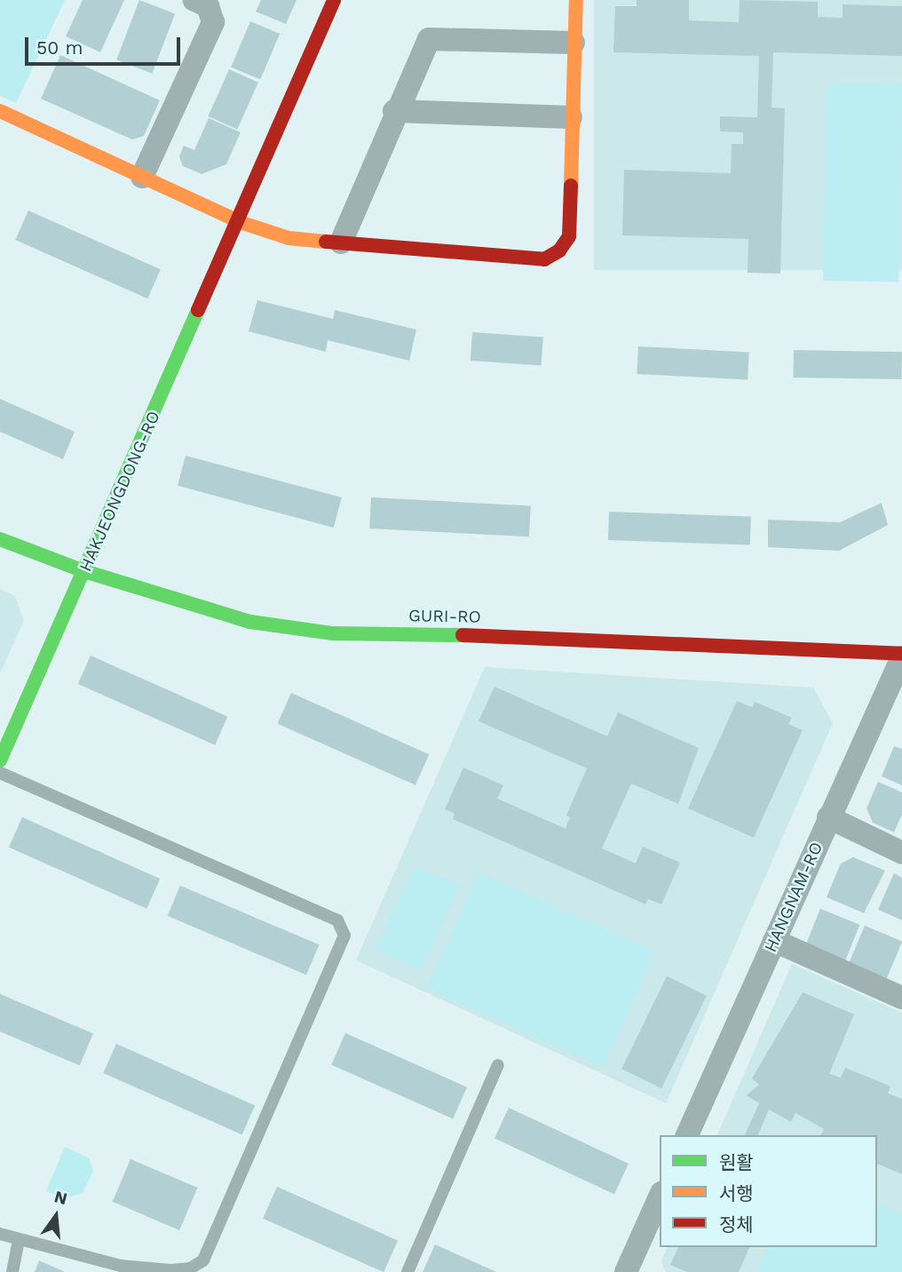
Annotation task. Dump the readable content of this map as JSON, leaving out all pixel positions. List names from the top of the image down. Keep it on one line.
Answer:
{"streets":{"street":["HAKJEONGDONG-RO","GURI-RO","HANGNAM-RO"]},"crossings":[["HAKJEONGDONG-RO","GURI-RO"],["GURI-RO","HANGNAM-RO"]],"legend":["원활","서행","정체"],"scale_bar":"50 m","north":"top"}
